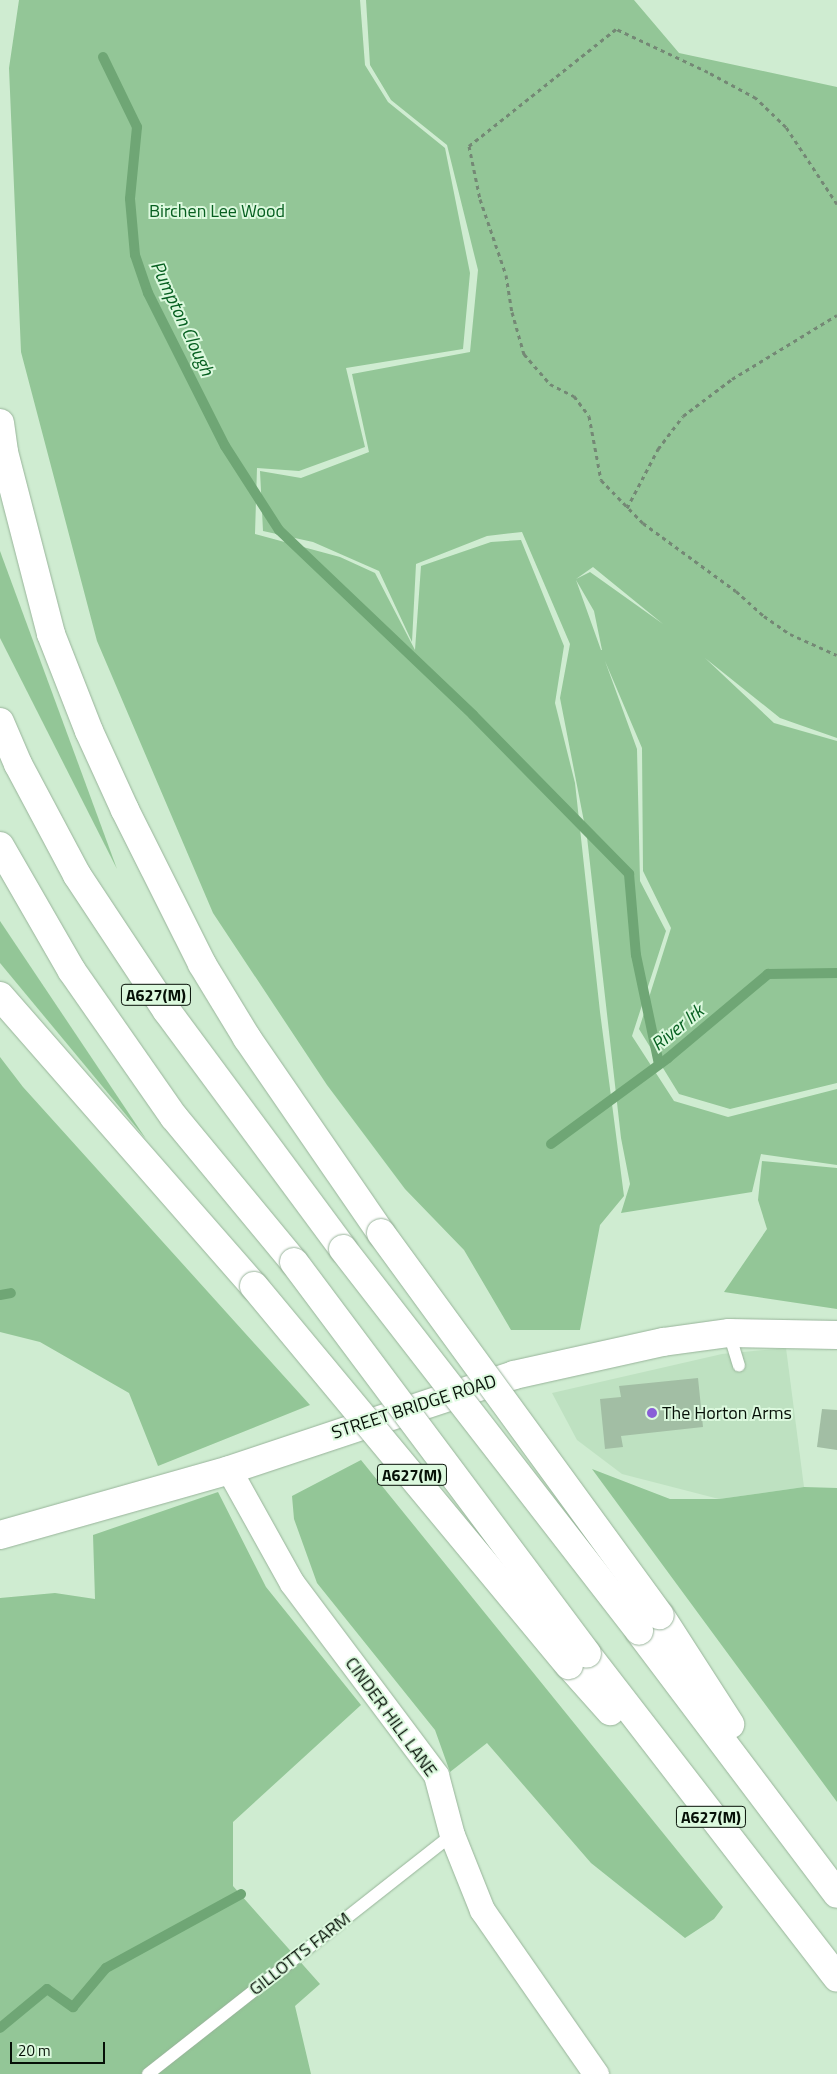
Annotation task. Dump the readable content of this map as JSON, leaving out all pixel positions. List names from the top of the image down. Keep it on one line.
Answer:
{"streets":{"main road":["A627(M)","STREET BRIDGE ROAD"],"street":["CINDER HILL LANE"],"lane":["GILLOTTS FARM"]},"crossings":[["STREET BRIDGE ROAD","CINDER HILL LANE"],["CINDER HILL LANE","GILLOTTS FARM"]],"water":["Pumpton Clough","River Irk"],"parks":["Birchen Lee Wood"],"places":["The Horton Arms"],"scale_bar":"20 m"}
